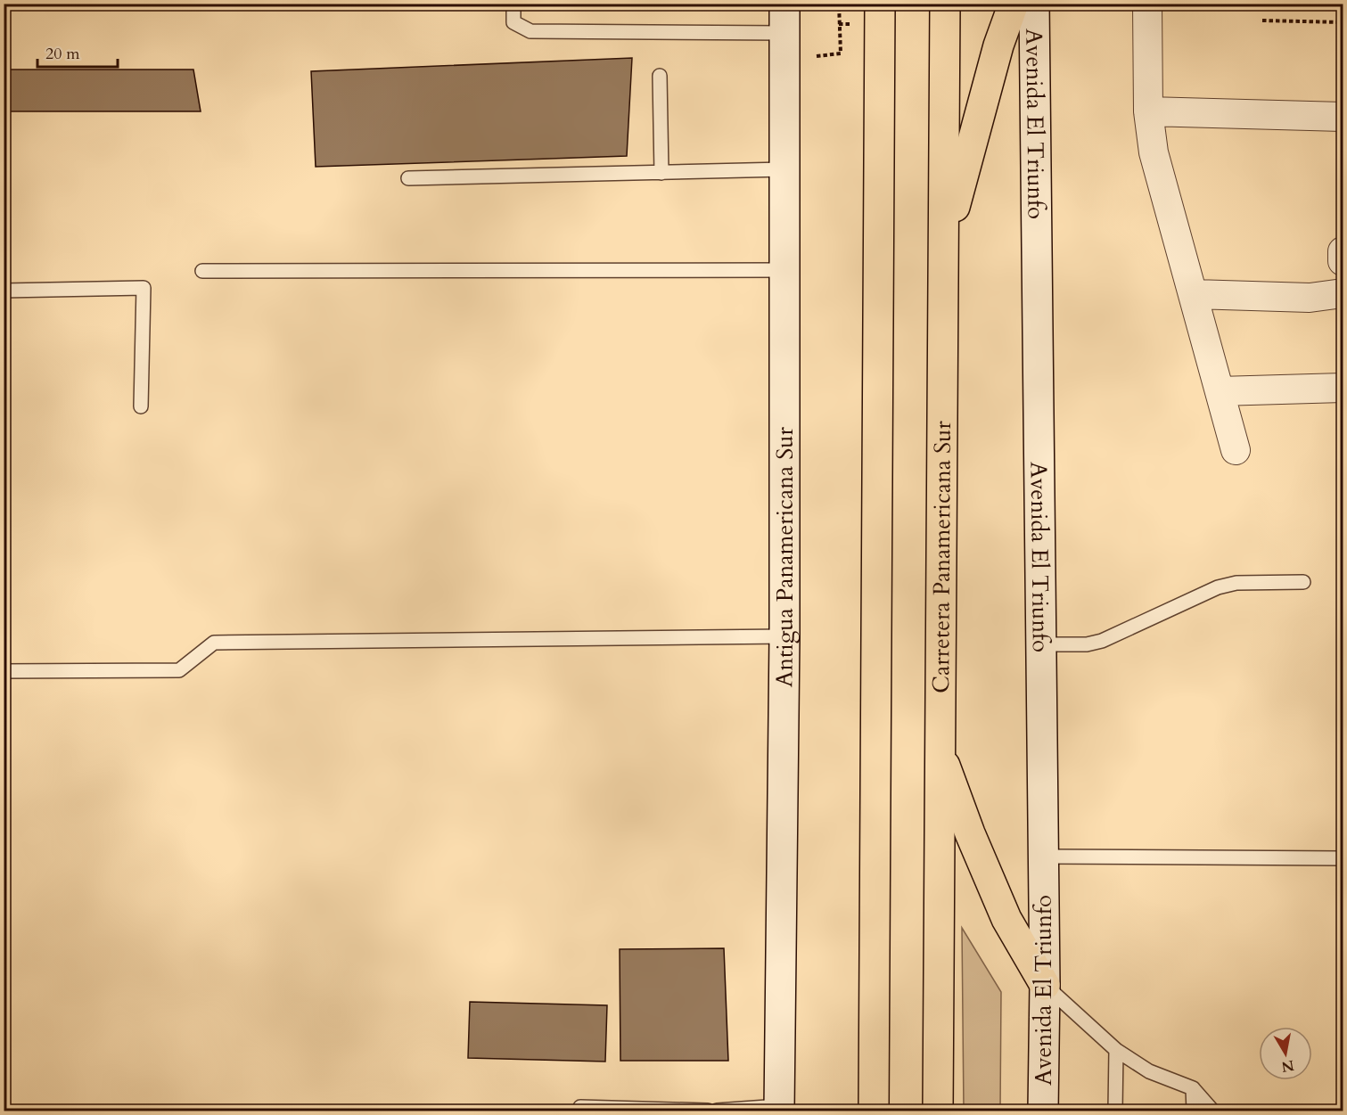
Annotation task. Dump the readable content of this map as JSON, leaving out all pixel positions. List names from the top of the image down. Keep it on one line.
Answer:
{"streets":{"highway":["Carretera Panamericana Sur"],"main road":["Avenida El Triunfo","Antigua Panamericana Sur"]},"scale_bar":"20 m","north":"bottom"}
